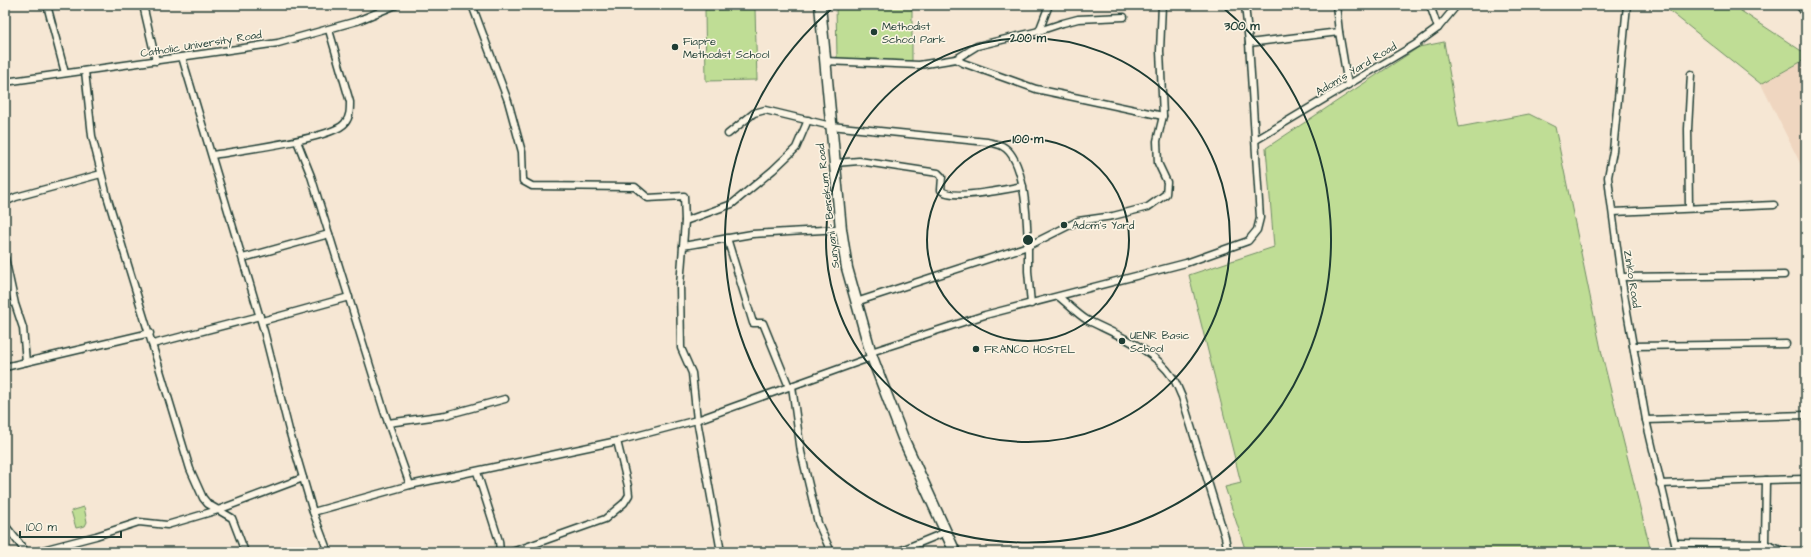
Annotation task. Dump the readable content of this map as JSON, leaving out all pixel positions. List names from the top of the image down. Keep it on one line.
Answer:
{"streets":{"main road":["Sunyani - Berekum Road"],"street":["Catholic University Road","Adom's Yard Road","Zinko Road"]},"places":["Methodist School Park","Fiapre Methodist School","Adom's Yard","UENR Basic School","FRANCO HOSTEL"],"scale_bar":"100 m","rings":["300 m","200 m","100 m"]}
